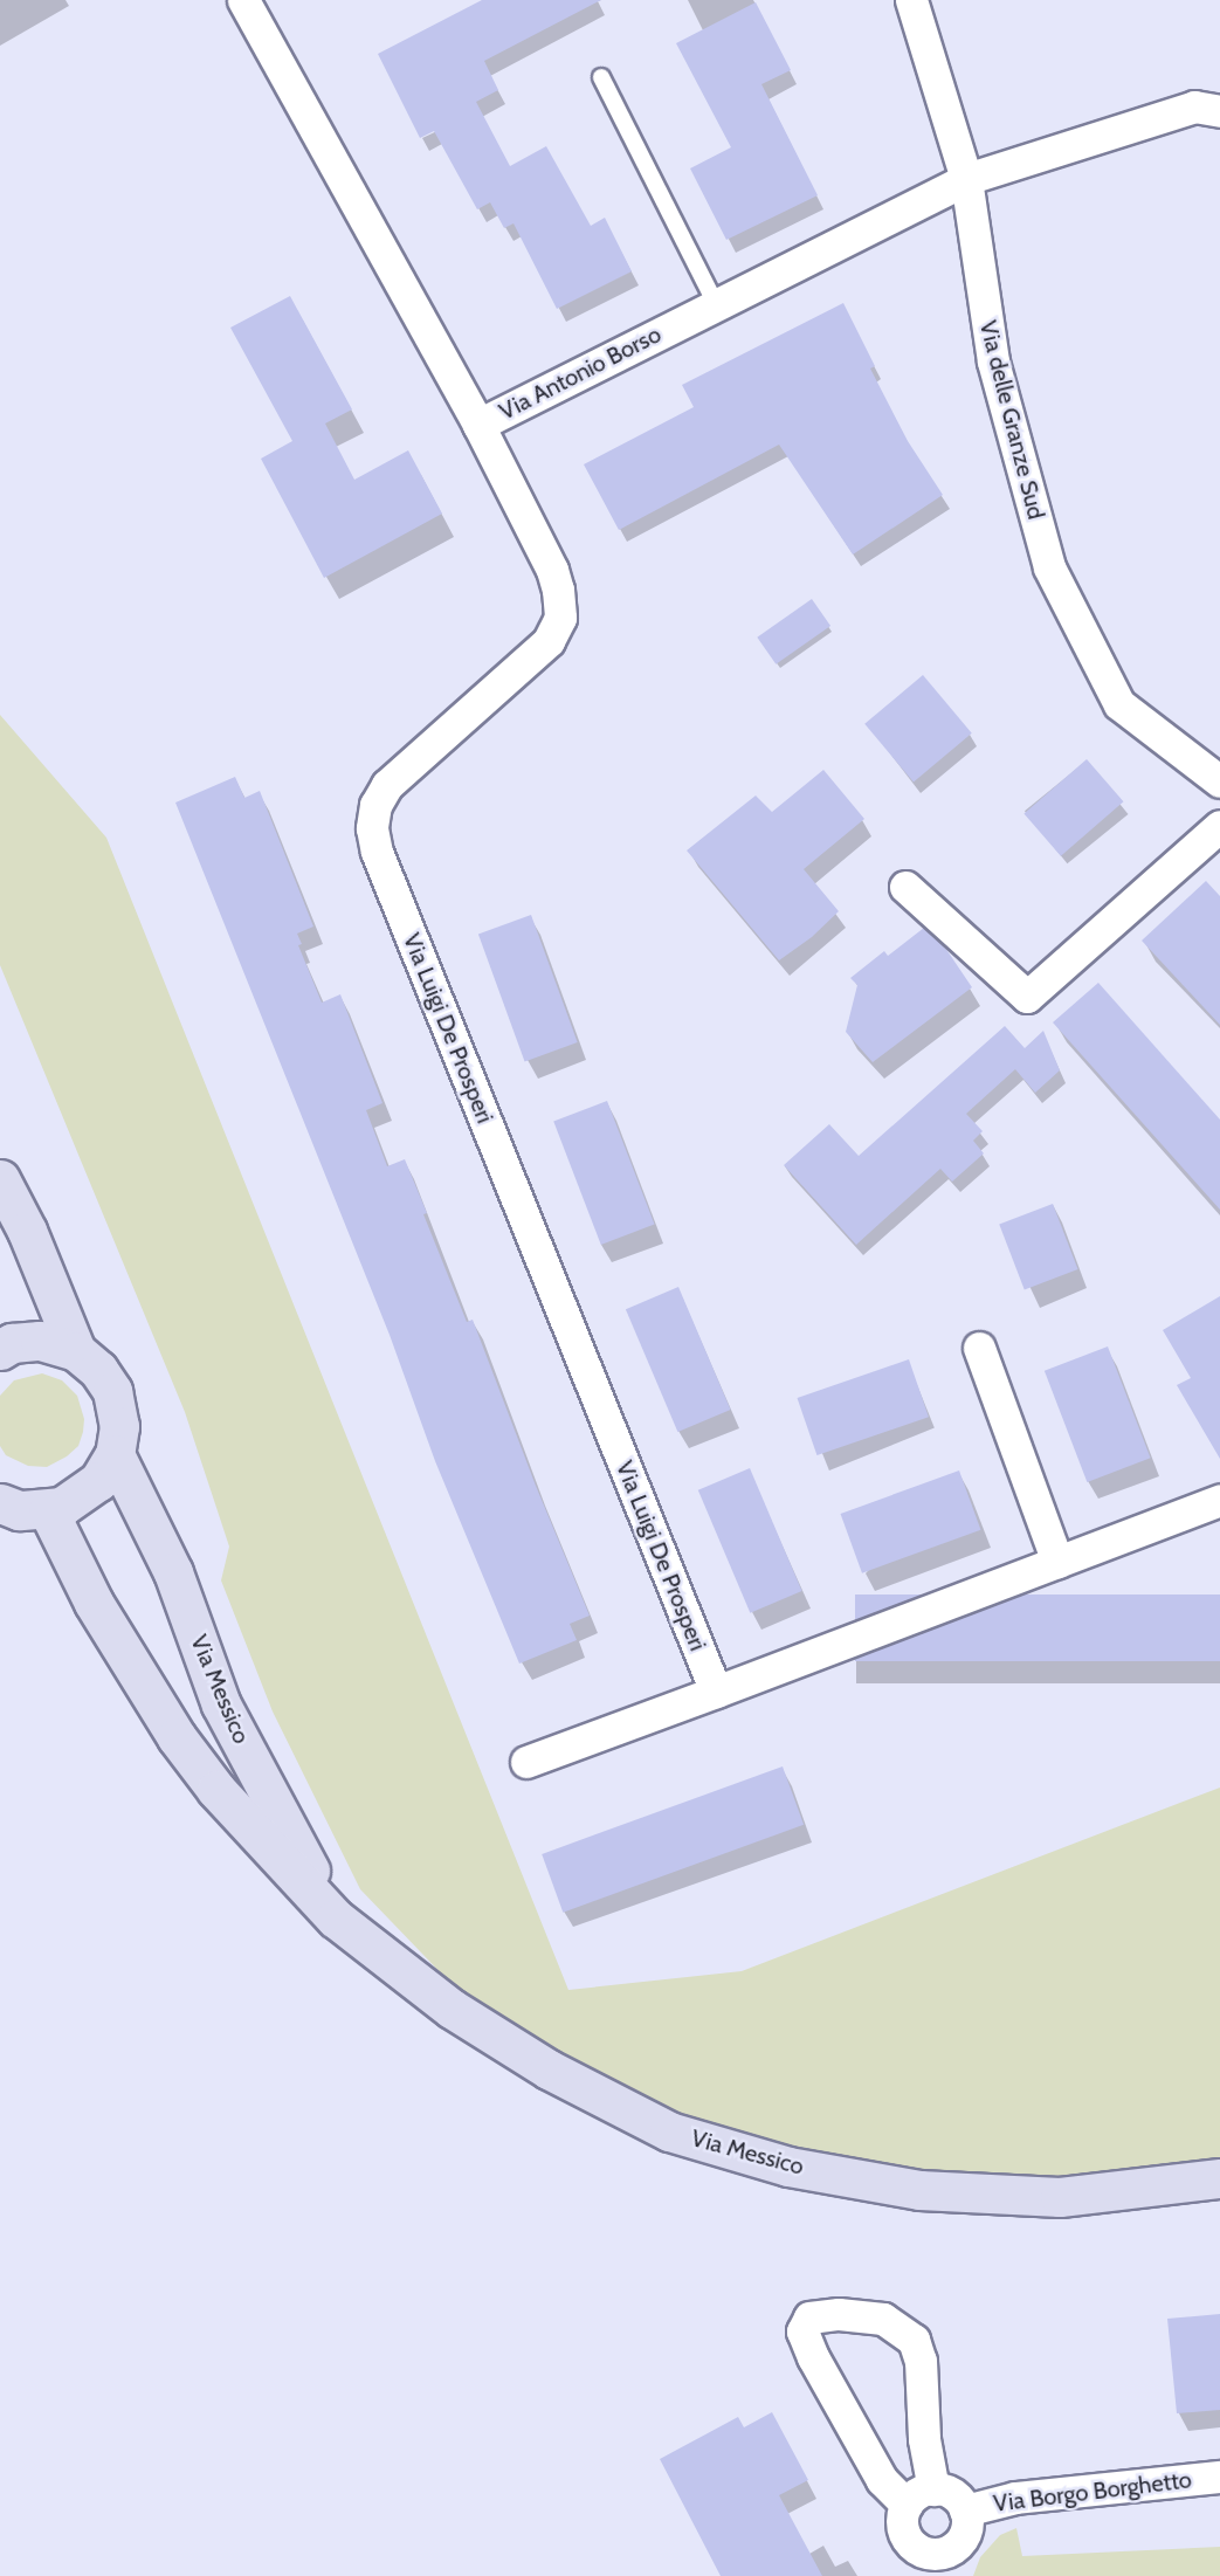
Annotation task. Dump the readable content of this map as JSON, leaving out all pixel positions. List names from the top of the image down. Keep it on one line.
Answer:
{"streets":{"street":["Via Antonio Borso","Via delle Granze Sud","Via Luigi De Prosperi","Via Messico","Via Borgo Borghetto"]},"crossings":[["Via Antonio Borso","Via delle Granze Sud"],["Via Antonio Borso","Via Luigi De Prosperi"]]}
